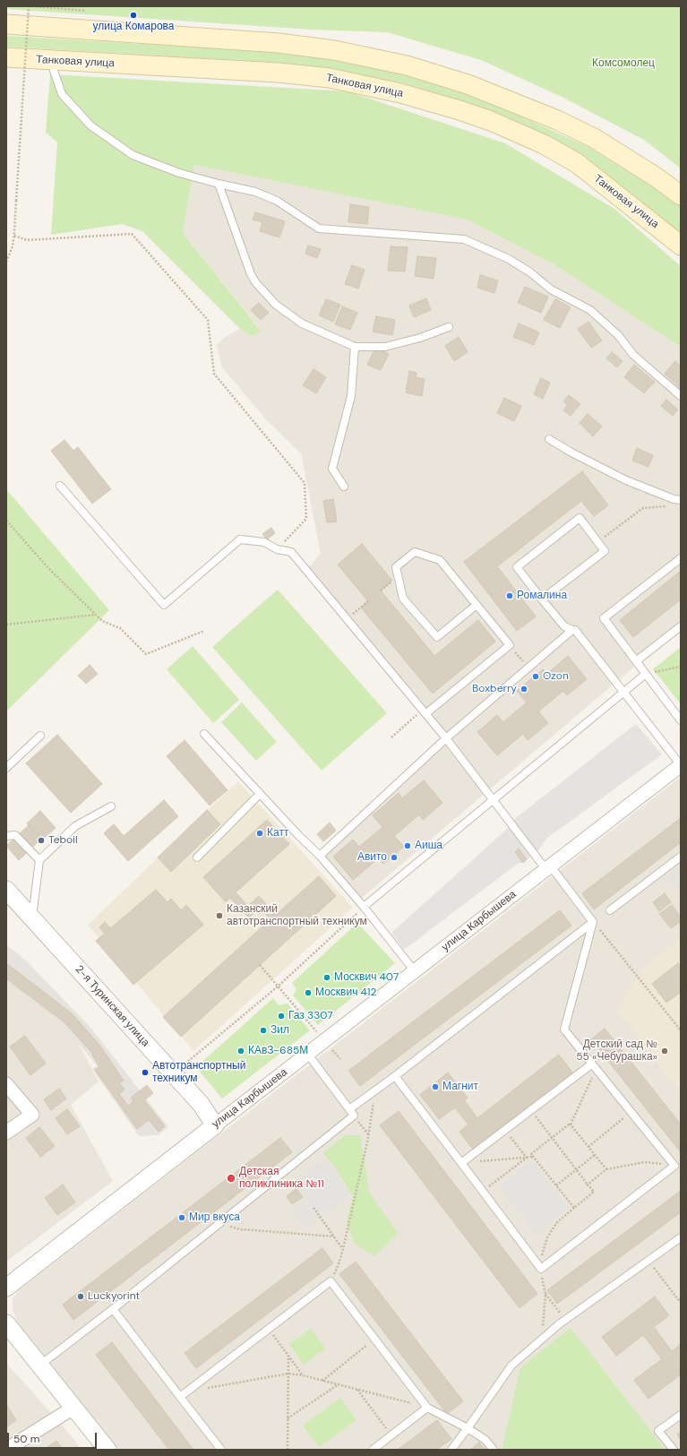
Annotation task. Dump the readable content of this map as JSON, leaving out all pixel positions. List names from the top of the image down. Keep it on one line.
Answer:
{"streets":{"main road":["Танковая улица"],"street":["улица Карбышева","2-я Туринская улица"]},"crossings":[["улица Карбышева","2-я Туринская улица"]],"parks":["Комсомолец"],"places":["улица Комарова","Ромалина","Ozon","Boxberry","Катт","Teboil","Аиша","Авито","Казанский автотранспортный техникум","Москвич 407","Москвич 412","Газ 3307","Зил","КАвЗ-685М","Детский сад № 55 «Чебурашка»","Автотранспортный техникум","Магнит","Детская поликлиника №11","Мир вкуса","Luckyorint"],"scale_bar":"50 m"}
